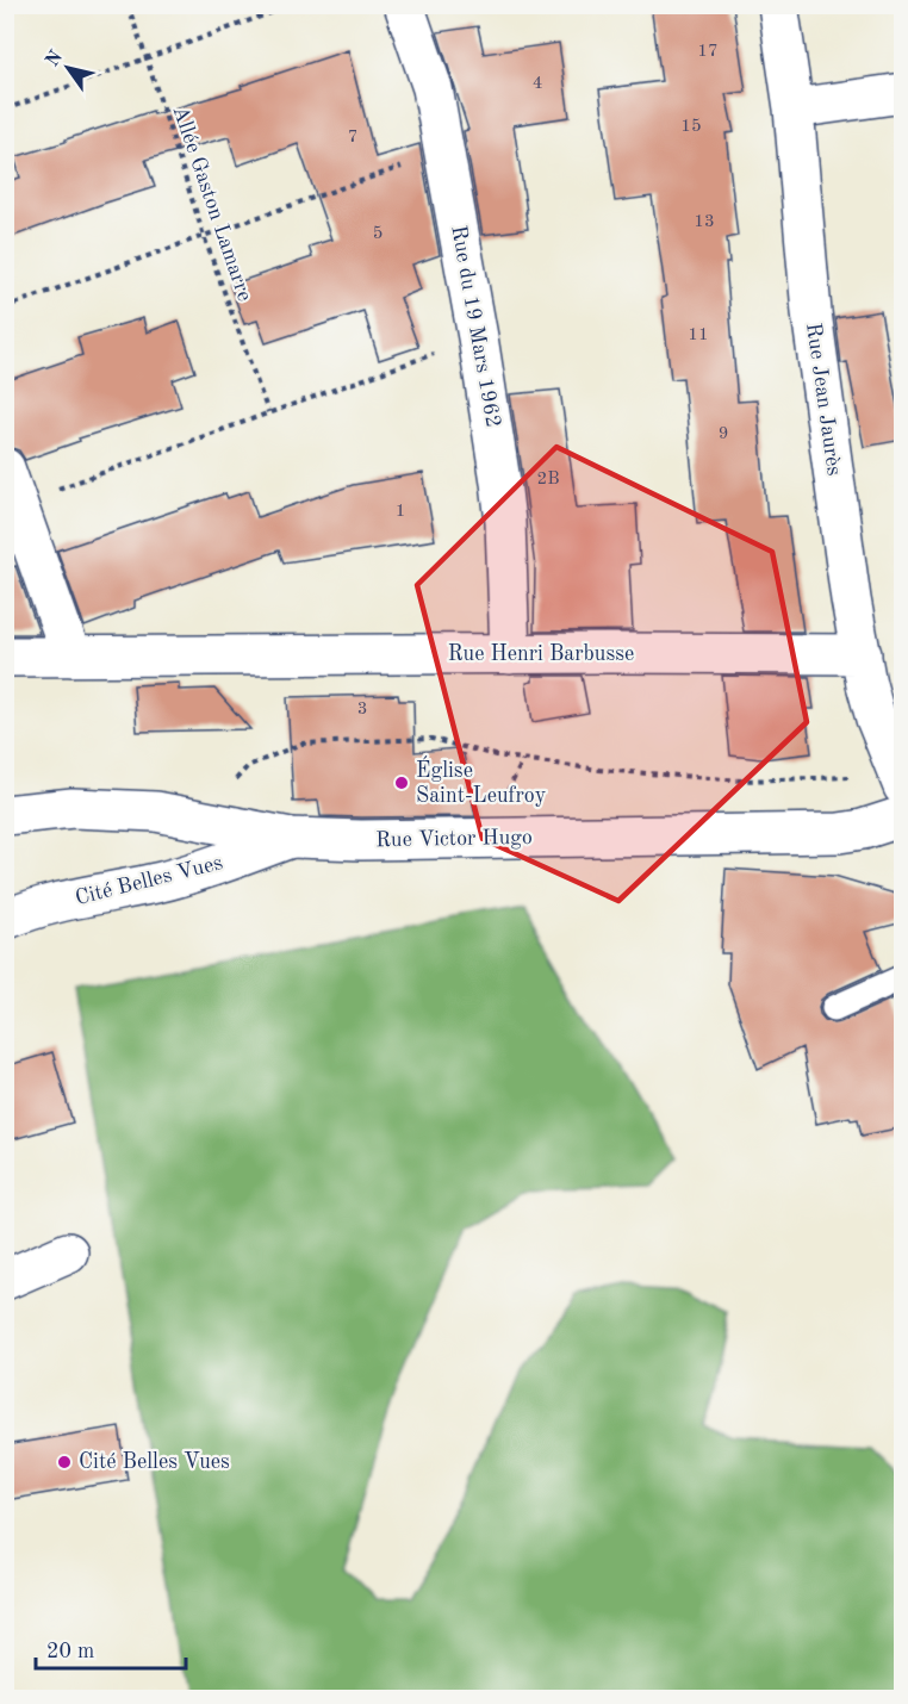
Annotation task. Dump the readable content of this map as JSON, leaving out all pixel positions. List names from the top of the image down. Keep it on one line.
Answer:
{"streets":{"street":["Rue du 19 Mars 1962","Rue Jean Jaurès","Rue Henri Barbusse","Rue Victor Hugo","Cité Belles Vues"],"path":["Allée Gaston Lamarre"]},"crossings":[["Rue du 19 Mars 1962","Rue Henri Barbusse"],["Rue Jean Jaurès","Rue Henri Barbusse"],["Rue Victor Hugo","Cité Belles Vues"]],"places":["Église Saint-Leufroy","Cité Belles Vues"],"house_numbers":["17","4","15","7","13","5","11","9","2B","1","3"],"scale_bar":"20 m","north":"top left"}
